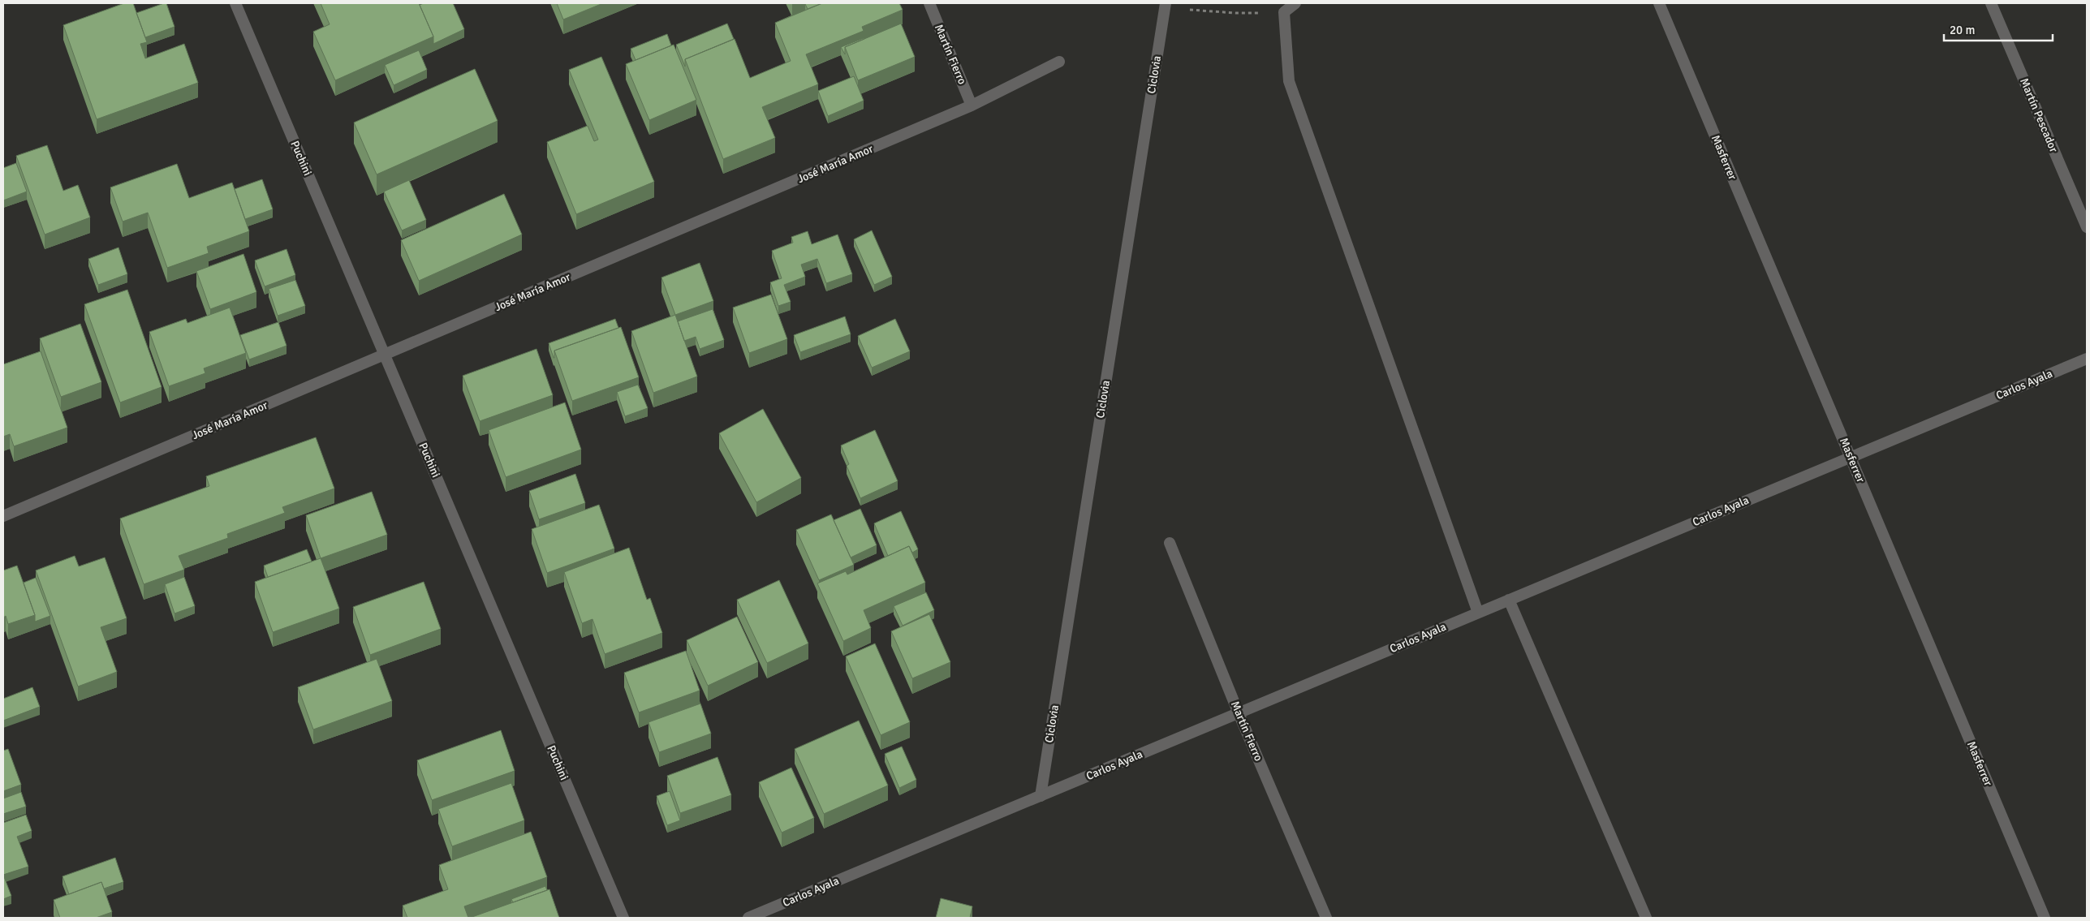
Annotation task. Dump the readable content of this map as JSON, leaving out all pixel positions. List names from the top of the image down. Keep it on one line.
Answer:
{"streets":{"street":["Martín Fierro","Ciclovia","Martín Pescador","Masferrer","Puchini","José María Amor","Carlos Ayala"]},"crossings":[["Martín Fierro","José María Amor"],["Martín Fierro","Carlos Ayala"],["Ciclovia","Carlos Ayala"],["Masferrer","Carlos Ayala"],["Puchini","José María Amor"]],"scale_bar":"20 m"}
